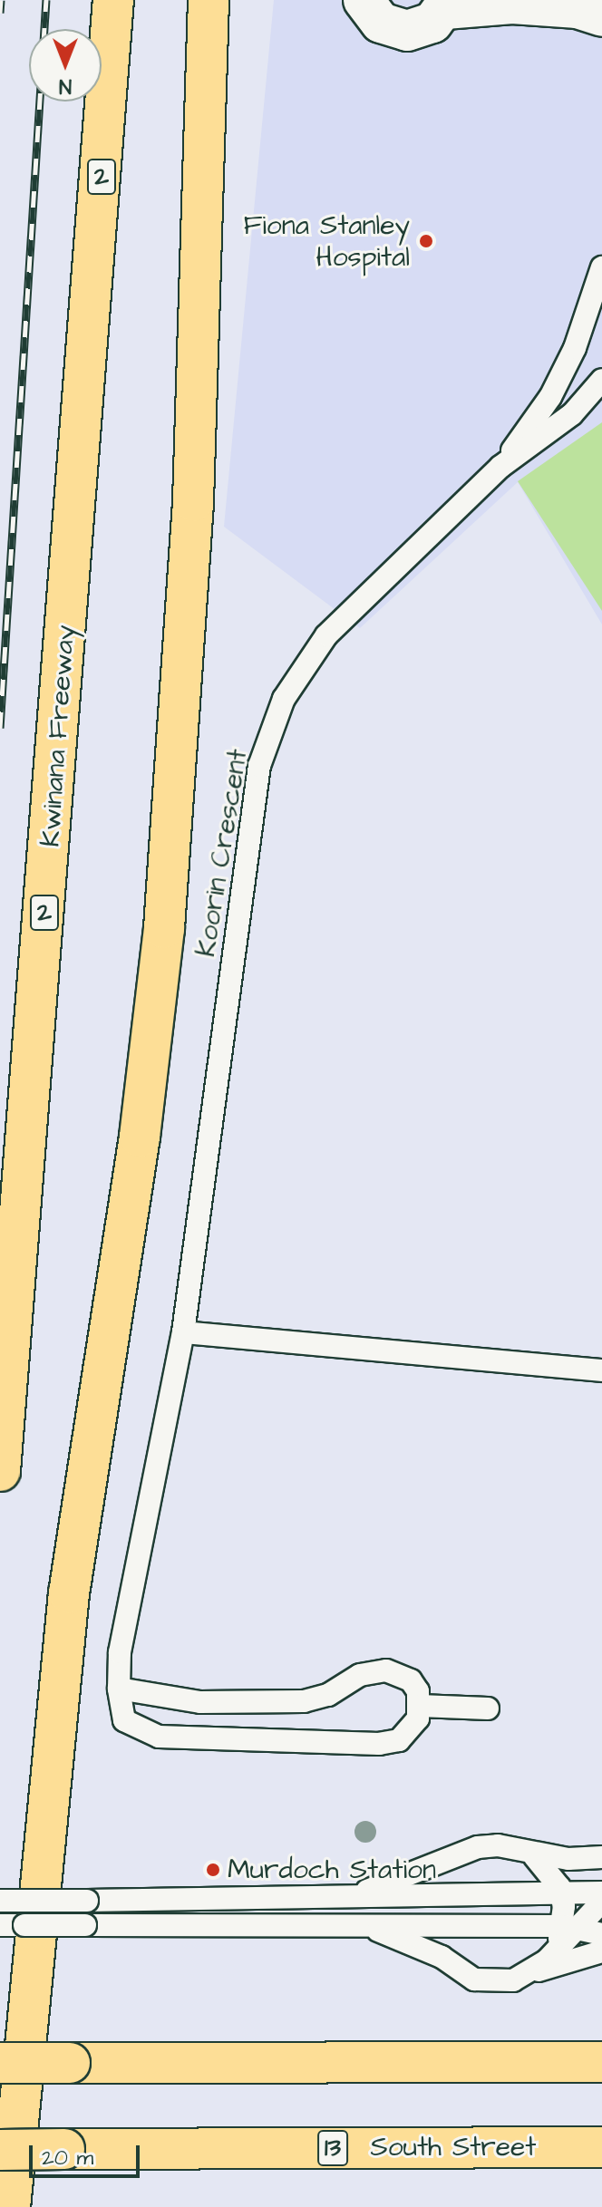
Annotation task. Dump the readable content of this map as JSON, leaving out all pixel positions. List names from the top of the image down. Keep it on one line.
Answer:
{"streets":{"highway":["2","Kwinana Freeway","South Street","13"],"lane":["Koorin Crescent"]},"places":["Fiona Stanley Hospital","Murdoch Station"],"scale_bar":"20 m","north":"bottom"}
